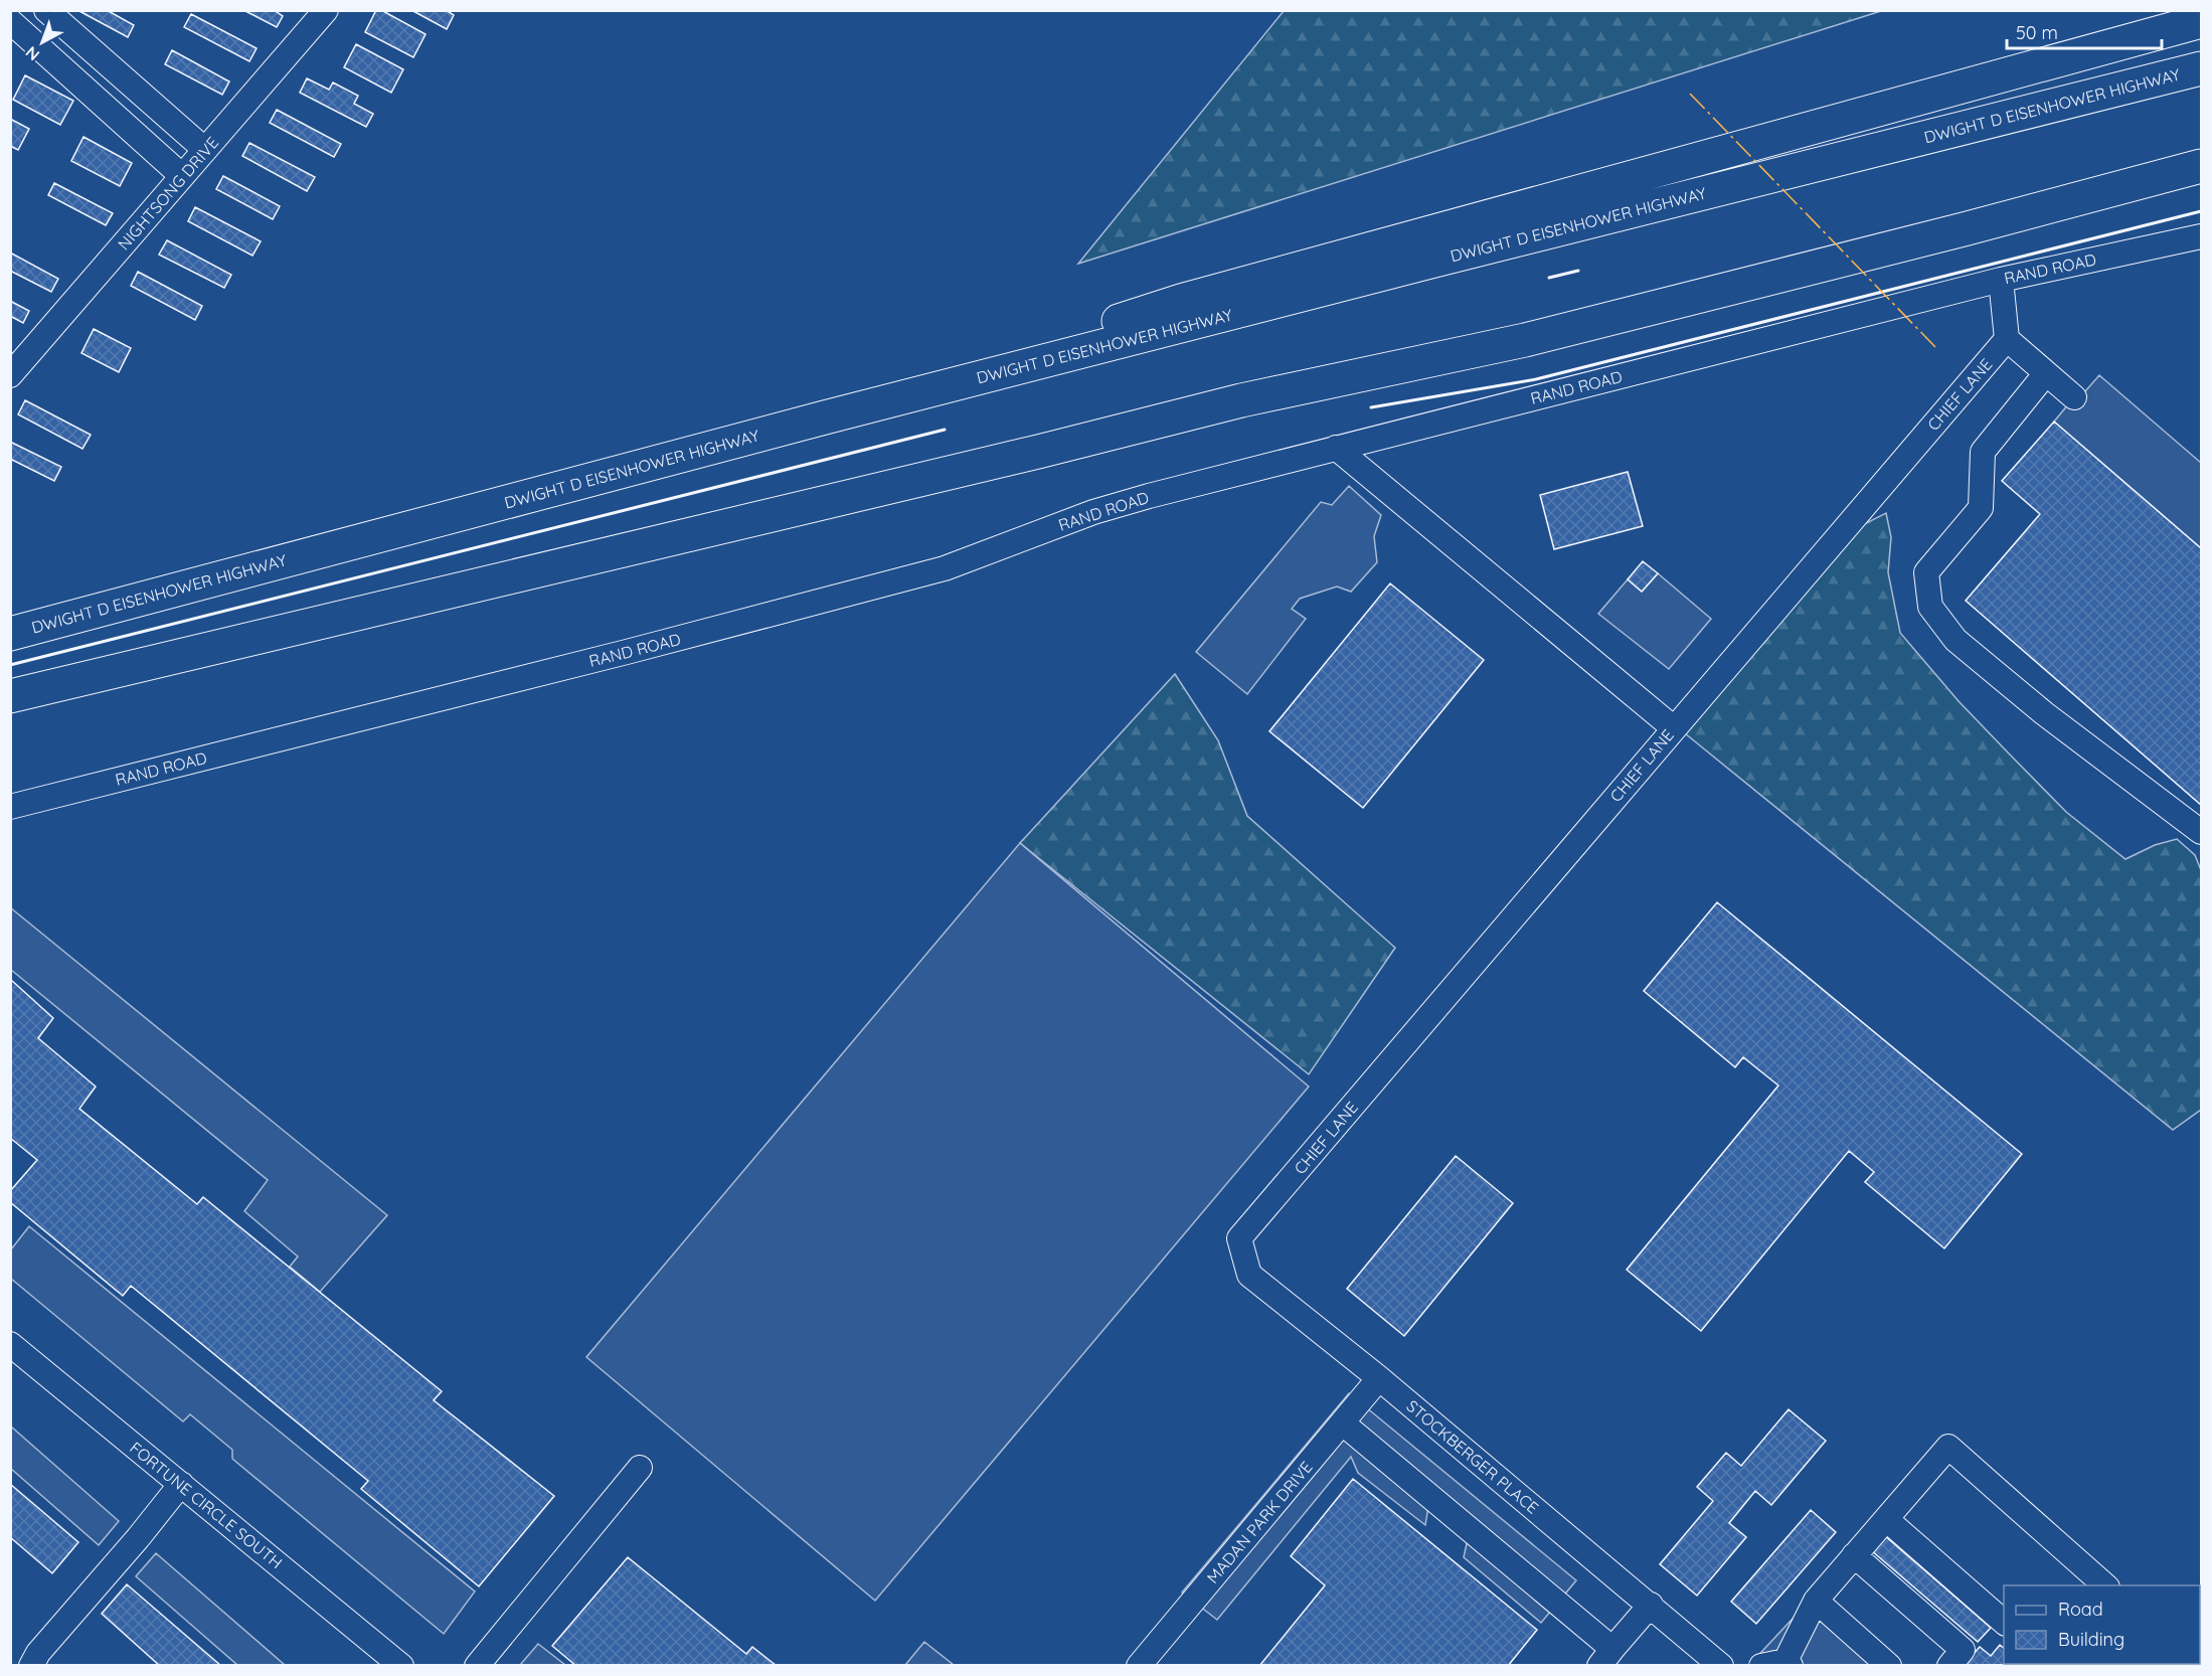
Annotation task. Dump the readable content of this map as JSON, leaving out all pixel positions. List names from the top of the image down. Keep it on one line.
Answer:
{"streets":{"highway":["DWIGHT D EISENHOWER HIGHWAY"],"street":["NIGHTSONG DRIVE","RAND ROAD","CHIEF LANE","STOCKBERGER PLACE","FORTUNE CIRCLE SOUTH","MADAN PARK DRIVE"]},"crossings":[["CHIEF LANE","STOCKBERGER PLACE"],["STOCKBERGER PLACE","MADAN PARK DRIVE"]],"legend":["Road","Building"],"scale_bar":"50 m","north":"bottom left"}
